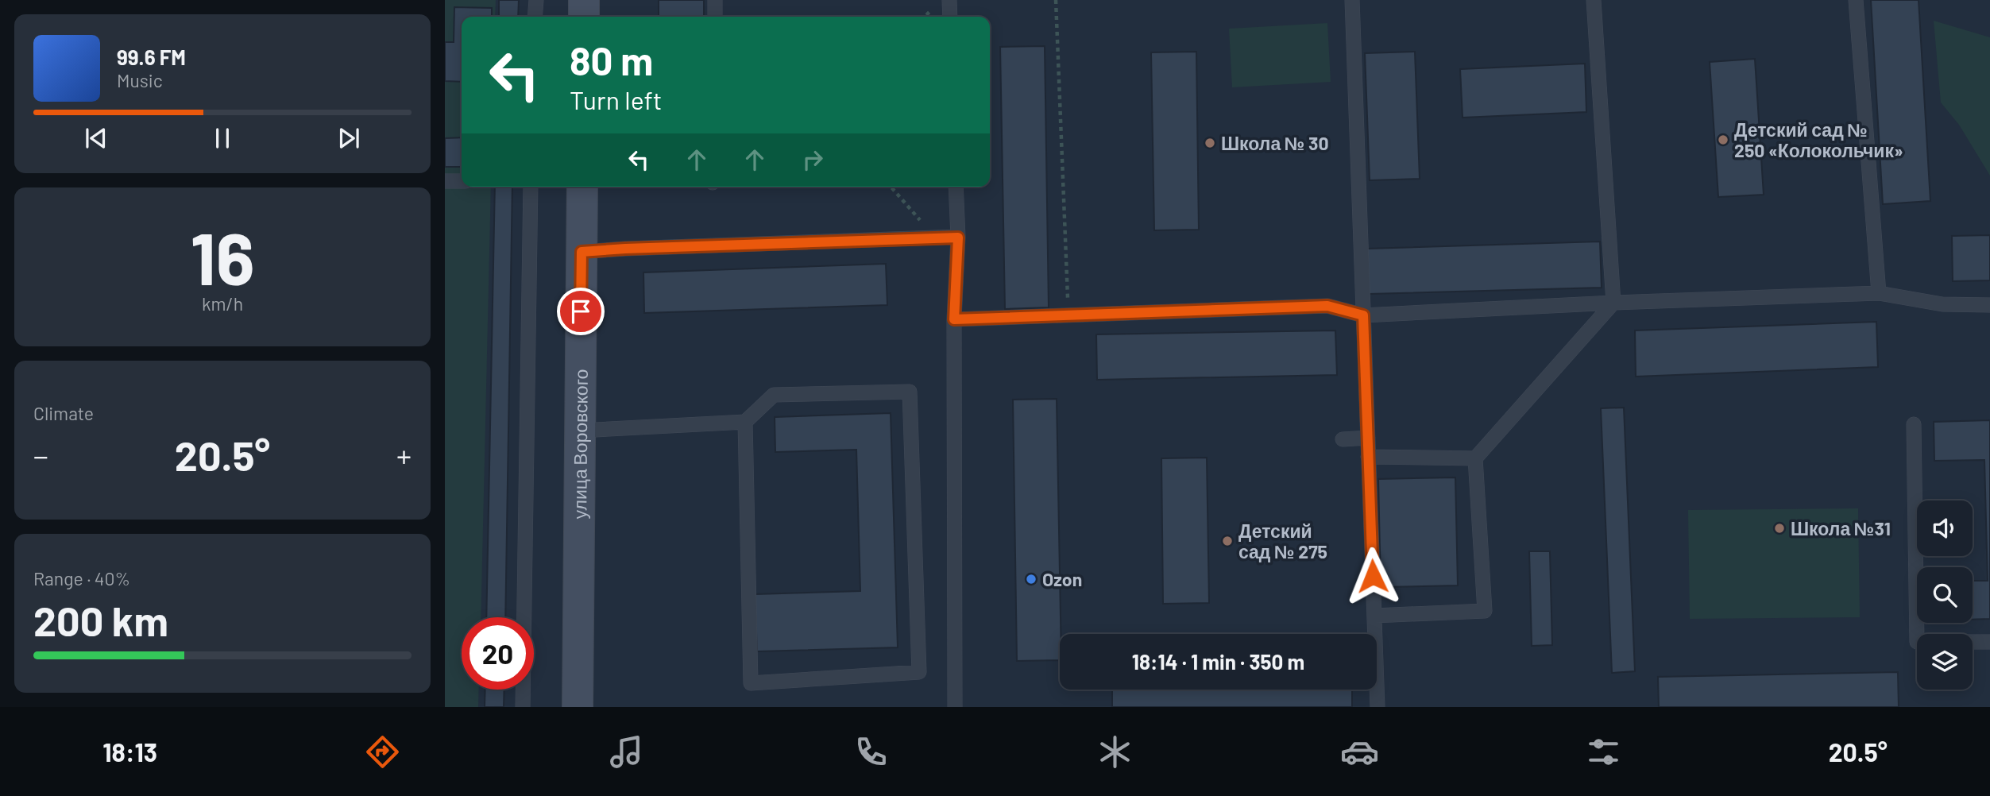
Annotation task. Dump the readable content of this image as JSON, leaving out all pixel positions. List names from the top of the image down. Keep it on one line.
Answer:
{"streets":{"street":["улица Воровского"]},"places":["Детский сад № 250 «Колокольчик»","Школа № 30","Школа №31","Детский сад № 275","Ozon"],"page":{"turn":["80 m","Turn left"],"song":["99.6 FM","Music"],"tile":[["16","km/h"],"Climate",["Range · 40%","200 km"]],"heat":["−","20.5°","+"],"limit":"20","trip":"18:14 · 1 min · 350 m","tabs":["18:13","20.5°"]}}
